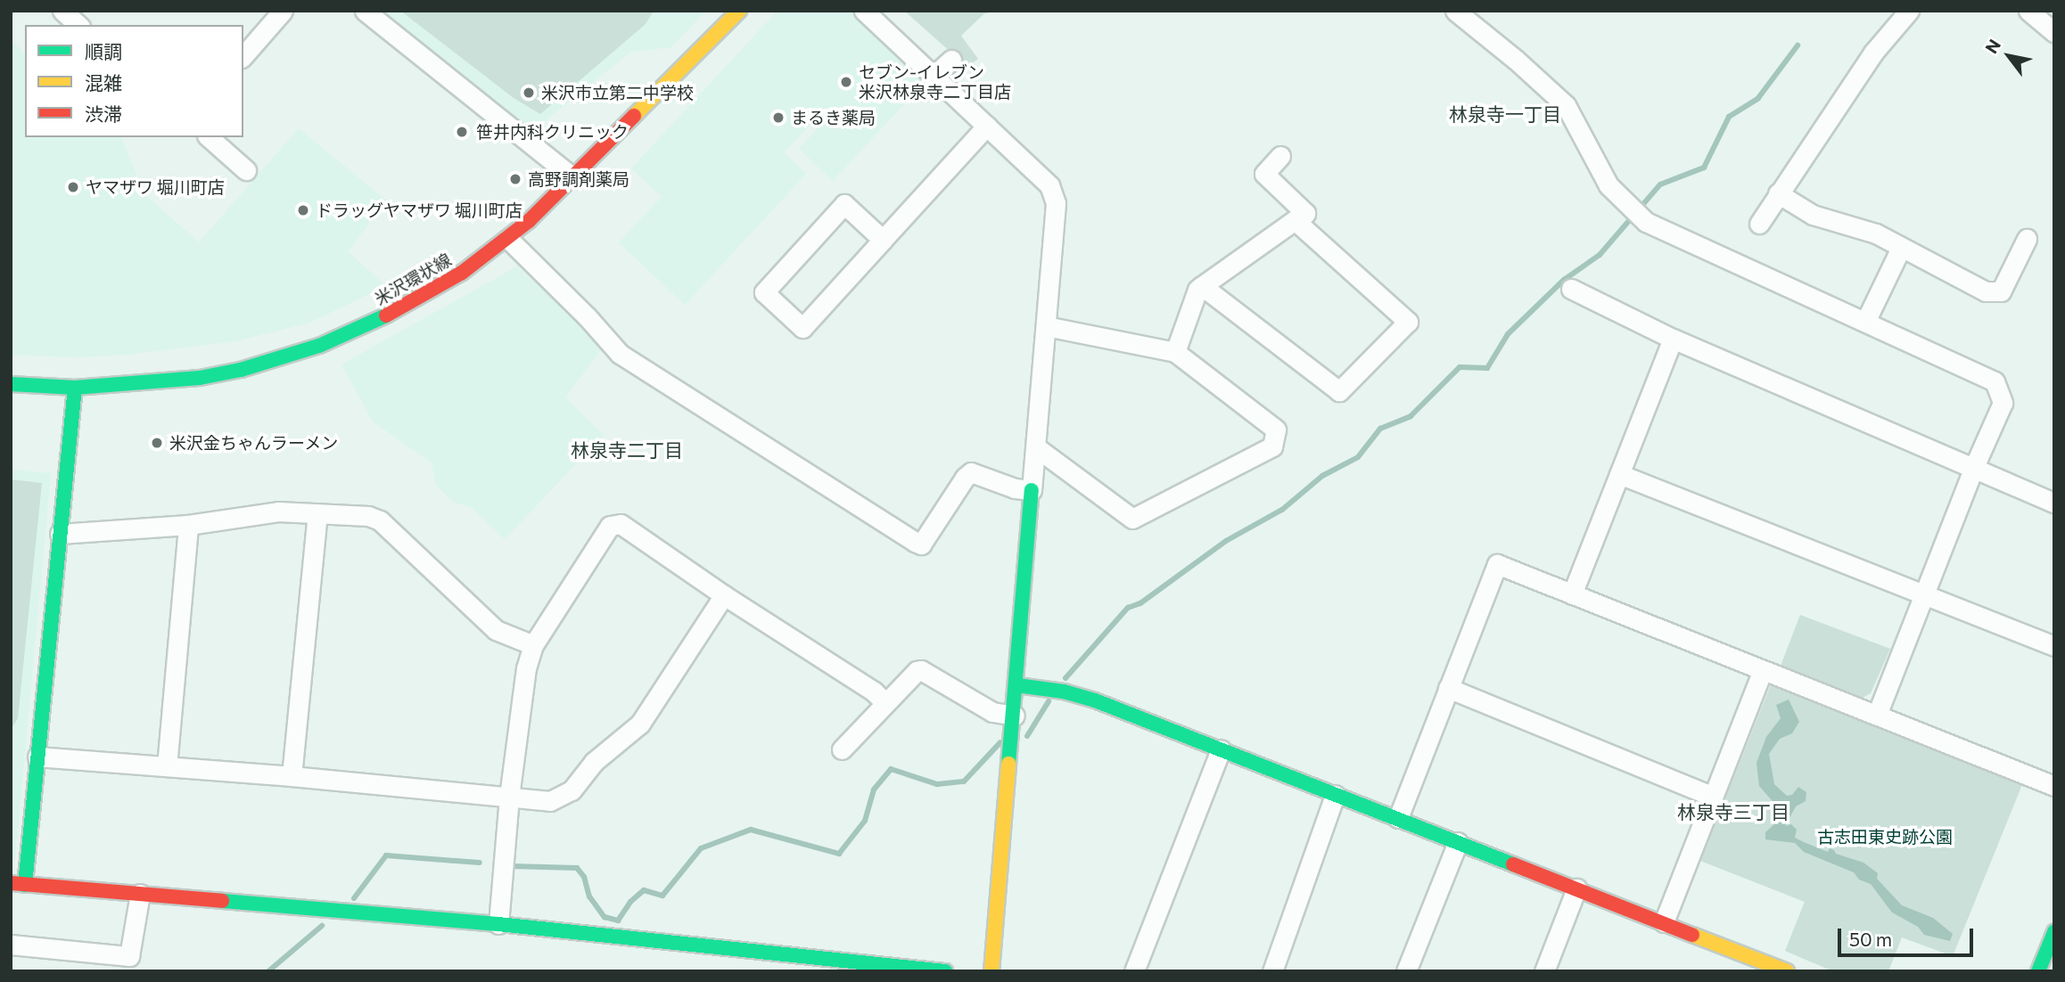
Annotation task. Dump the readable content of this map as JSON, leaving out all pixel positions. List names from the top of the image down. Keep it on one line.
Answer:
{"streets":{"street":["米沢環状線"]},"districts":["林泉寺一丁目","林泉寺二丁目","林泉寺三丁目"],"parks":["古志田東史跡公園"],"places":["セブン-イレブン 米沢林泉寺二丁目店","米沢市立第二中学校","まるき薬局","笹井内科クリニック","高野調剤薬局","ヤマザワ 堀川町店","ドラッグヤマザワ 堀川町店","米沢金ちゃんラーメン"],"legend":["順調","混雑","渋滞"],"scale_bar":"50 m","north":"top left"}
